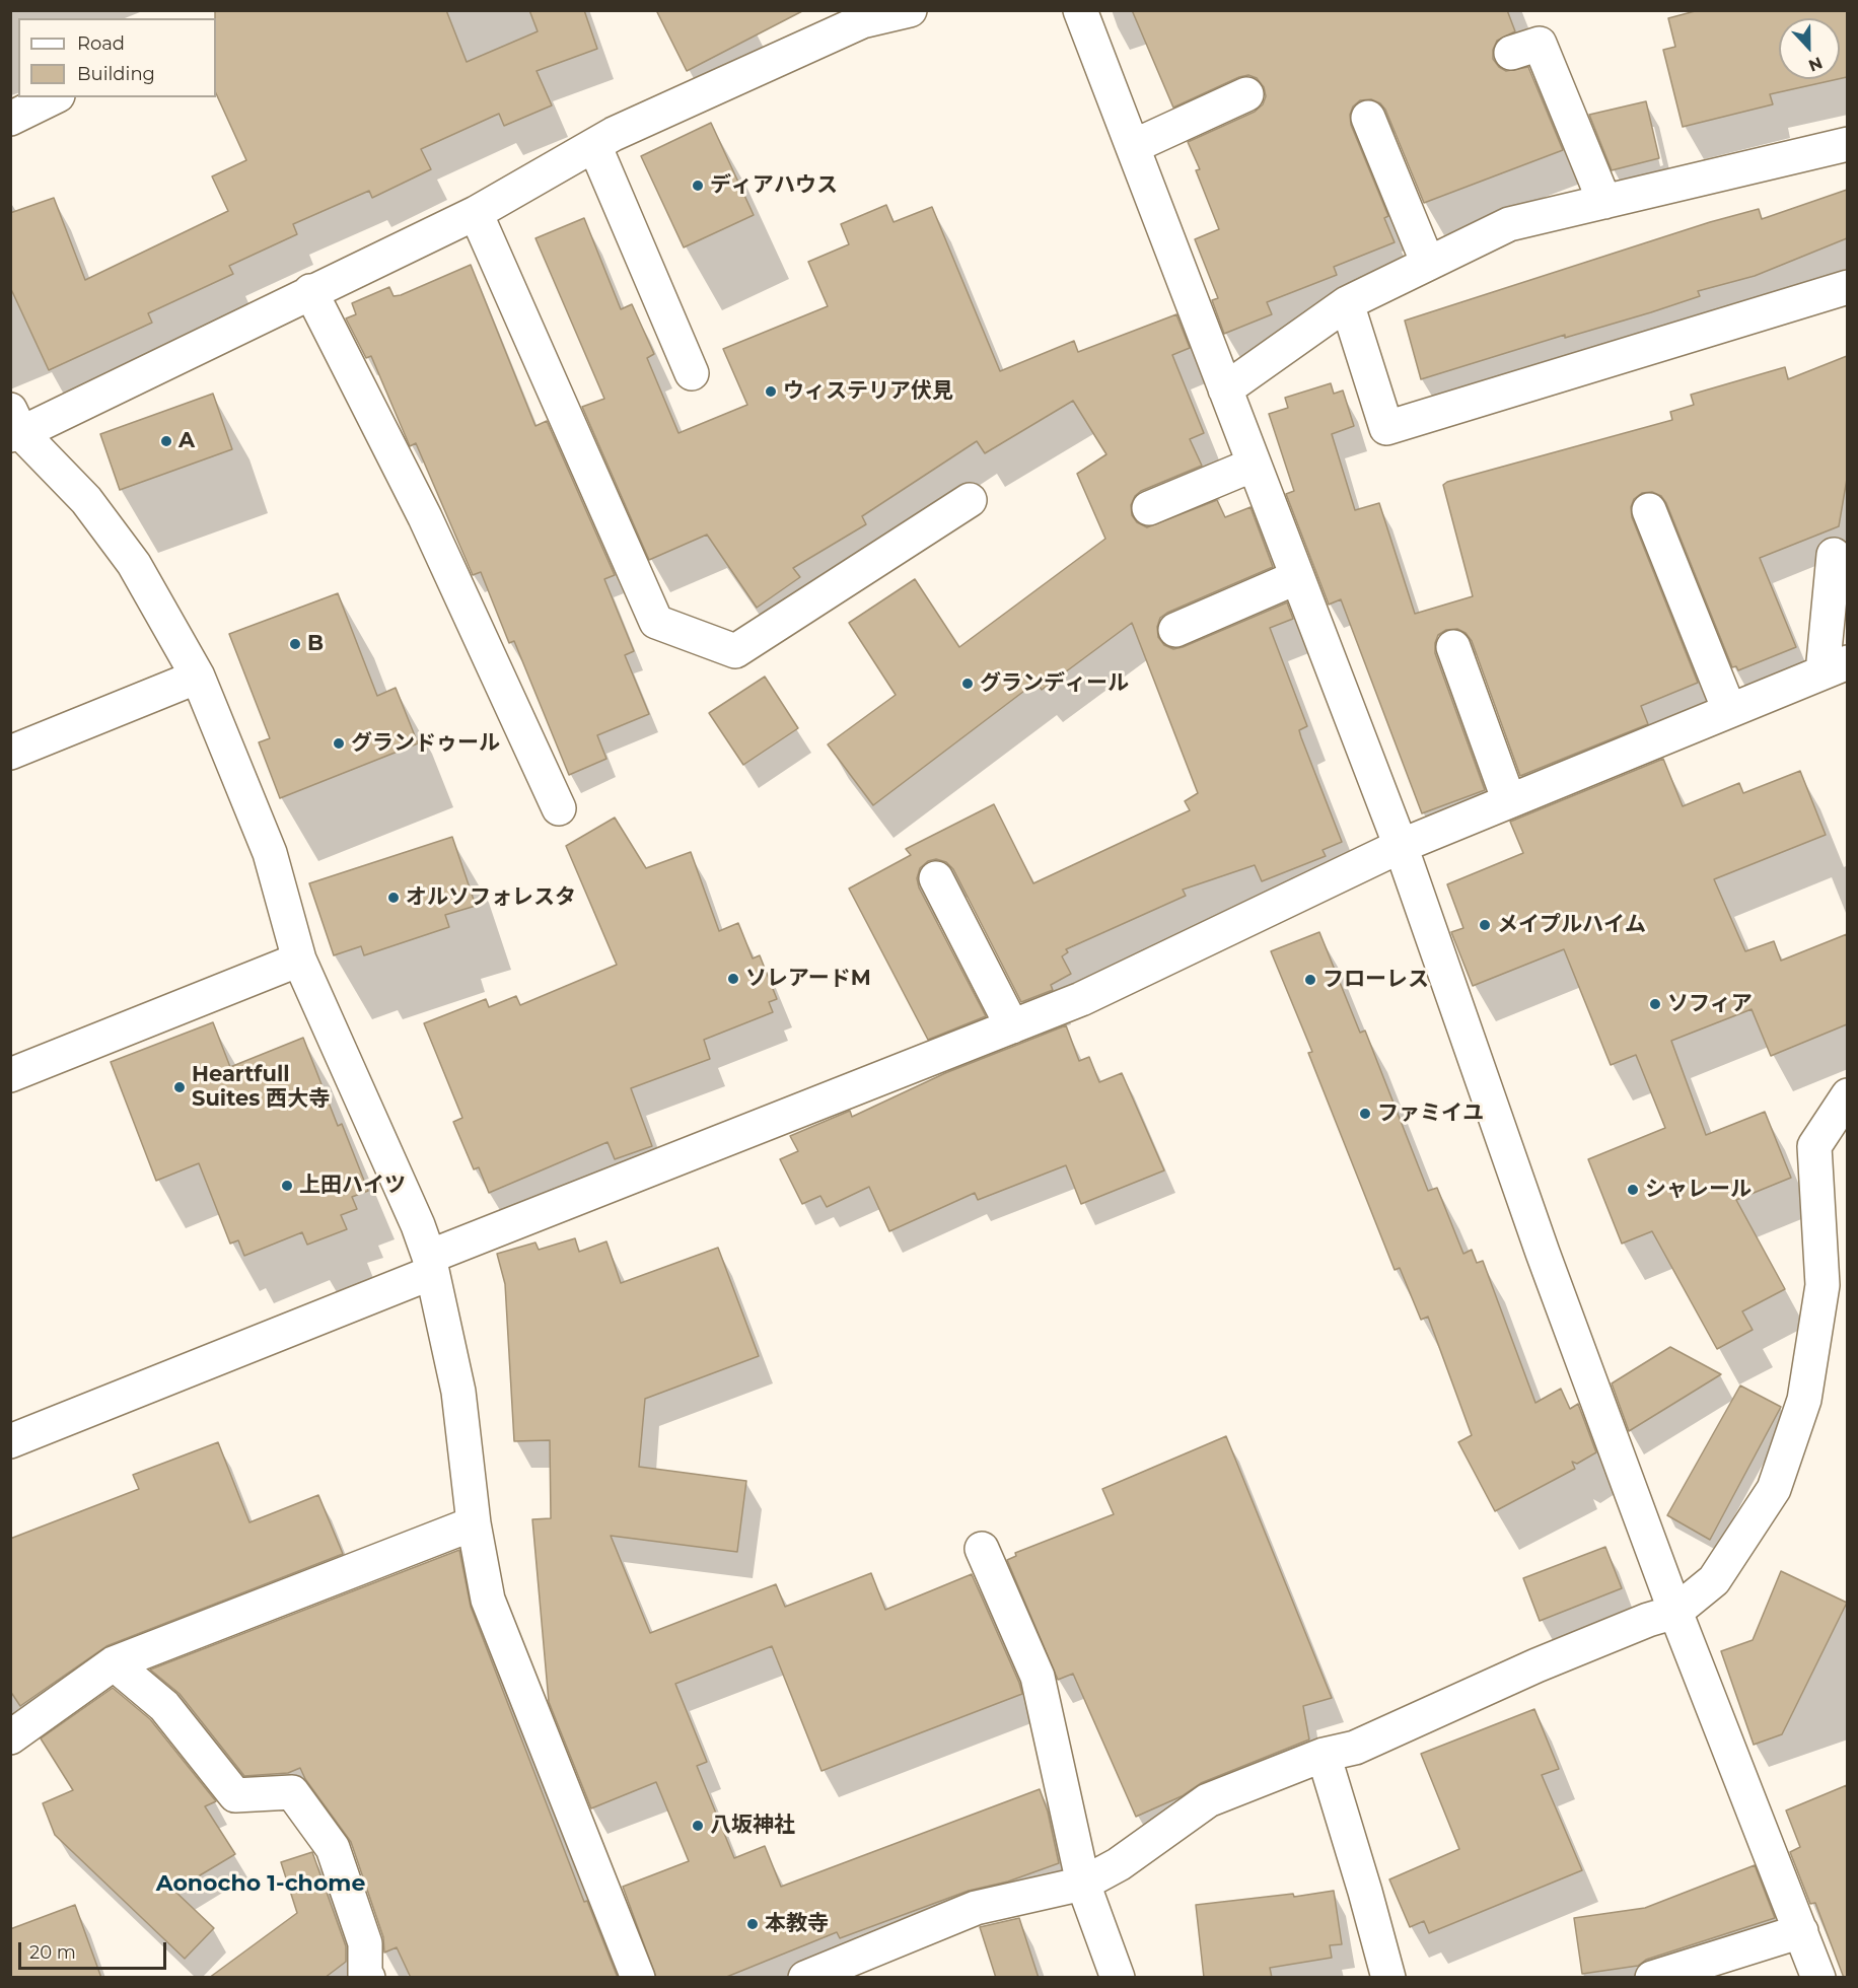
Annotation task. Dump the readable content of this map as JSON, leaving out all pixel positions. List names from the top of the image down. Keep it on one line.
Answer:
{"districts":["Aonocho 1-chome"],"places":["ディアハウス","ウィステリア伏見","A","B","グランディール","グランドゥール","オルソフォレスタ","メイプルハイム","ソレアードM","フローレス","ソフィア","Heartfull Suites 西大寺","ファミイユ","上田ハイツ","シャレール","八坂神社","本教寺"],"legend":["Road","Building"],"scale_bar":"20 m","north":"bottom"}
